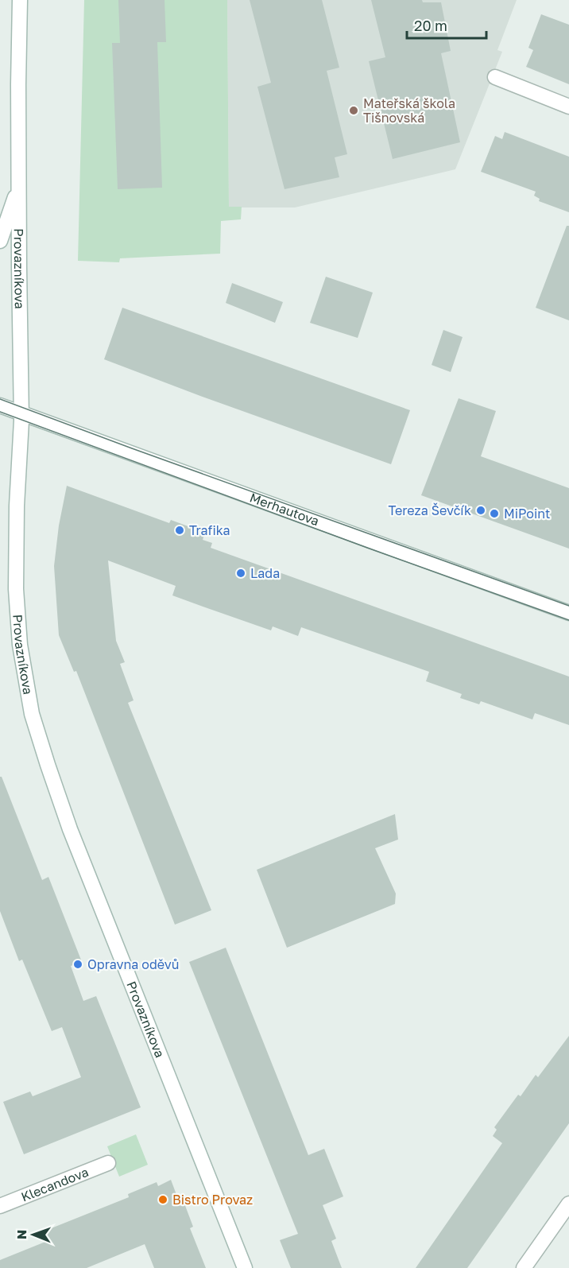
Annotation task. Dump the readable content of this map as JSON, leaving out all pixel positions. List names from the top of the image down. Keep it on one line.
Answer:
{"streets":{"main road":["Provazníkova","Merhautova","Klecandova"]},"crossings":[["Provazníkova","Merhautova"]],"places":["Mateřská škola Tišnovská","Tereza Ševčík","MiPoint","Trafika","Lada","Opravna oděvů","Bistro Provaz"],"scale_bar":"20 m","north":"left"}
